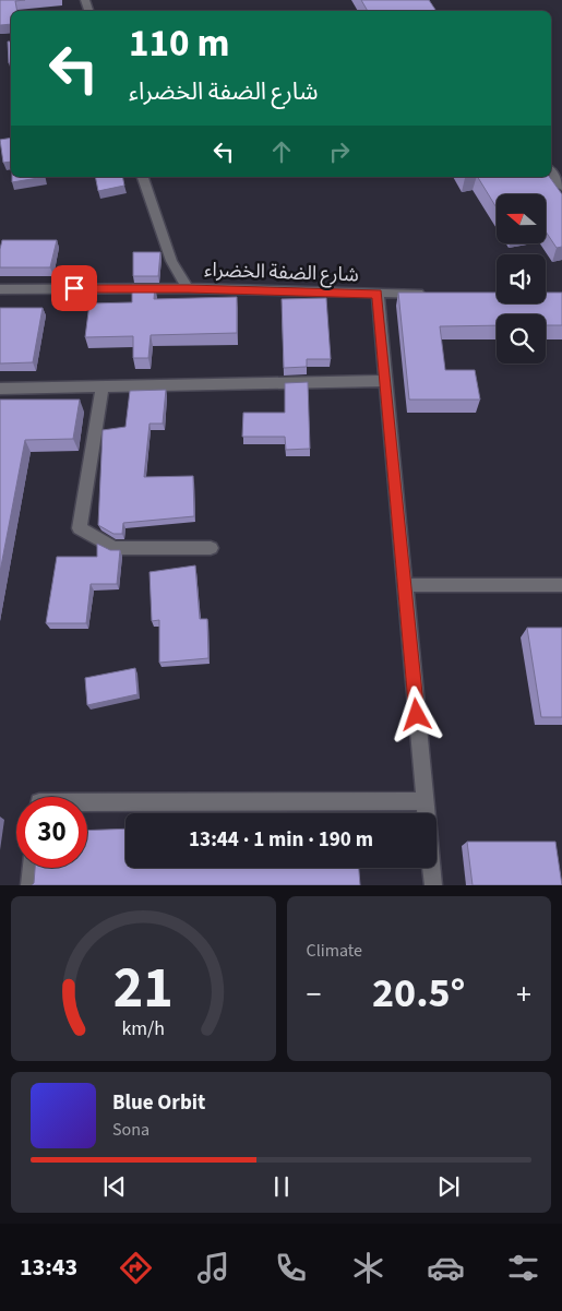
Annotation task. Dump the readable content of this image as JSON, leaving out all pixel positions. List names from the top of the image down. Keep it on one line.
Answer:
{"streets":{"street":["شارع الضفة الخضراء"]},"north":"left","page":{"turn":["110 m","شارع الضفة الخضراء"],"limit":"30","trip":"13:44 · 1 min · 190 m","tile":"Climate","heat":["−","20.5°","+"],"song":["Blue Orbit","Sona"],"tabs":"13:43","gauge":["21","km/h"]}}
